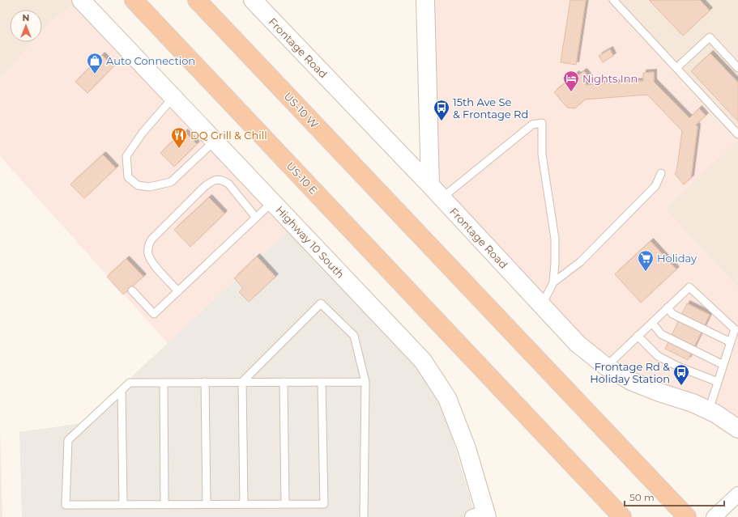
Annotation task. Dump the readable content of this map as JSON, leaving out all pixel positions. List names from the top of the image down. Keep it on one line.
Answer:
{"streets":{"highway":["US-10 W","US-10 E"],"street":["Frontage Road","Highway 10 South"]},"places":{"shop":["Auto Connection"],"hotel":["Nights Inn"],"bus stop":["15th Ave Se & Frontage Rd","Frontage Rd & Holiday Station"],"restaurant":["DQ Grill & Chill"],"supermarket":["Holiday"]},"scale_bar":"50 m","north":"top"}
